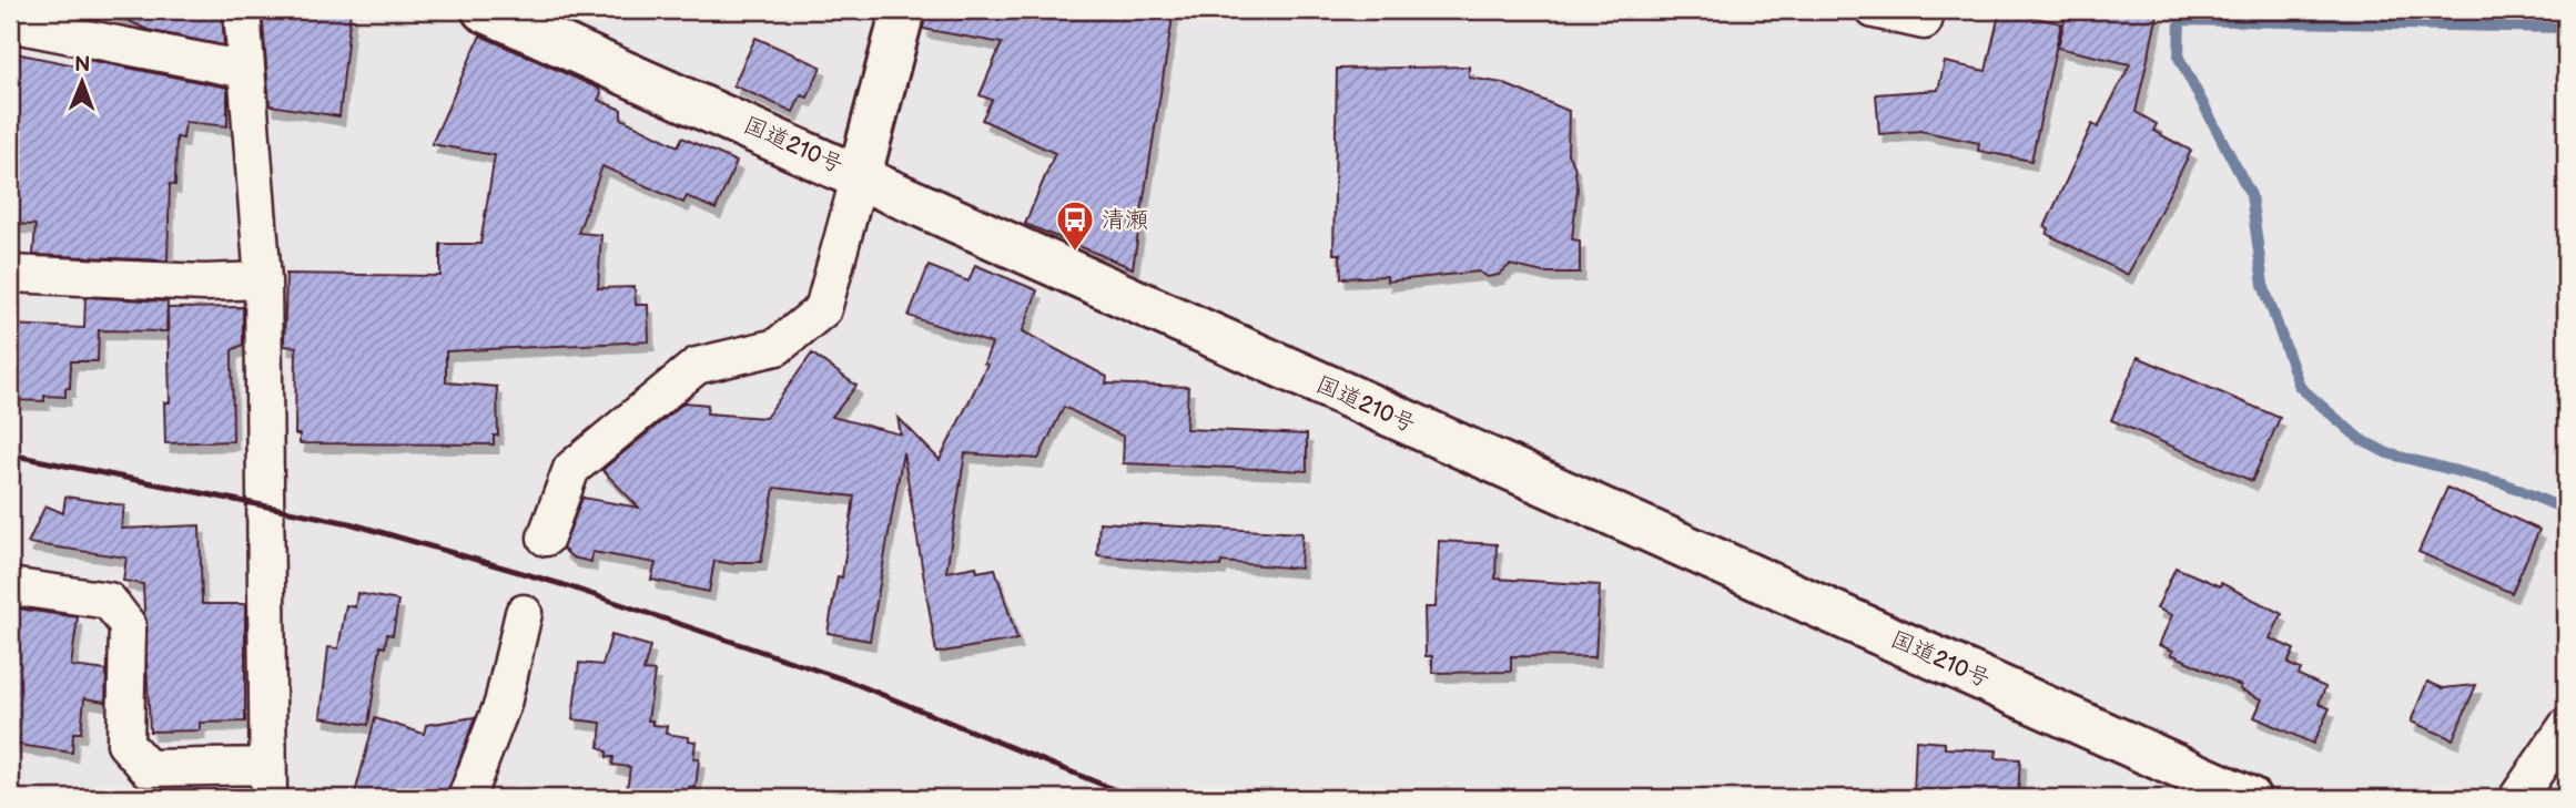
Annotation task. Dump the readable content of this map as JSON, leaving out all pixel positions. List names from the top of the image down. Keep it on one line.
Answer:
{"streets":{"main road":["国道210号"]},"places":{"bus stop":["清瀬"]},"north":"top"}
